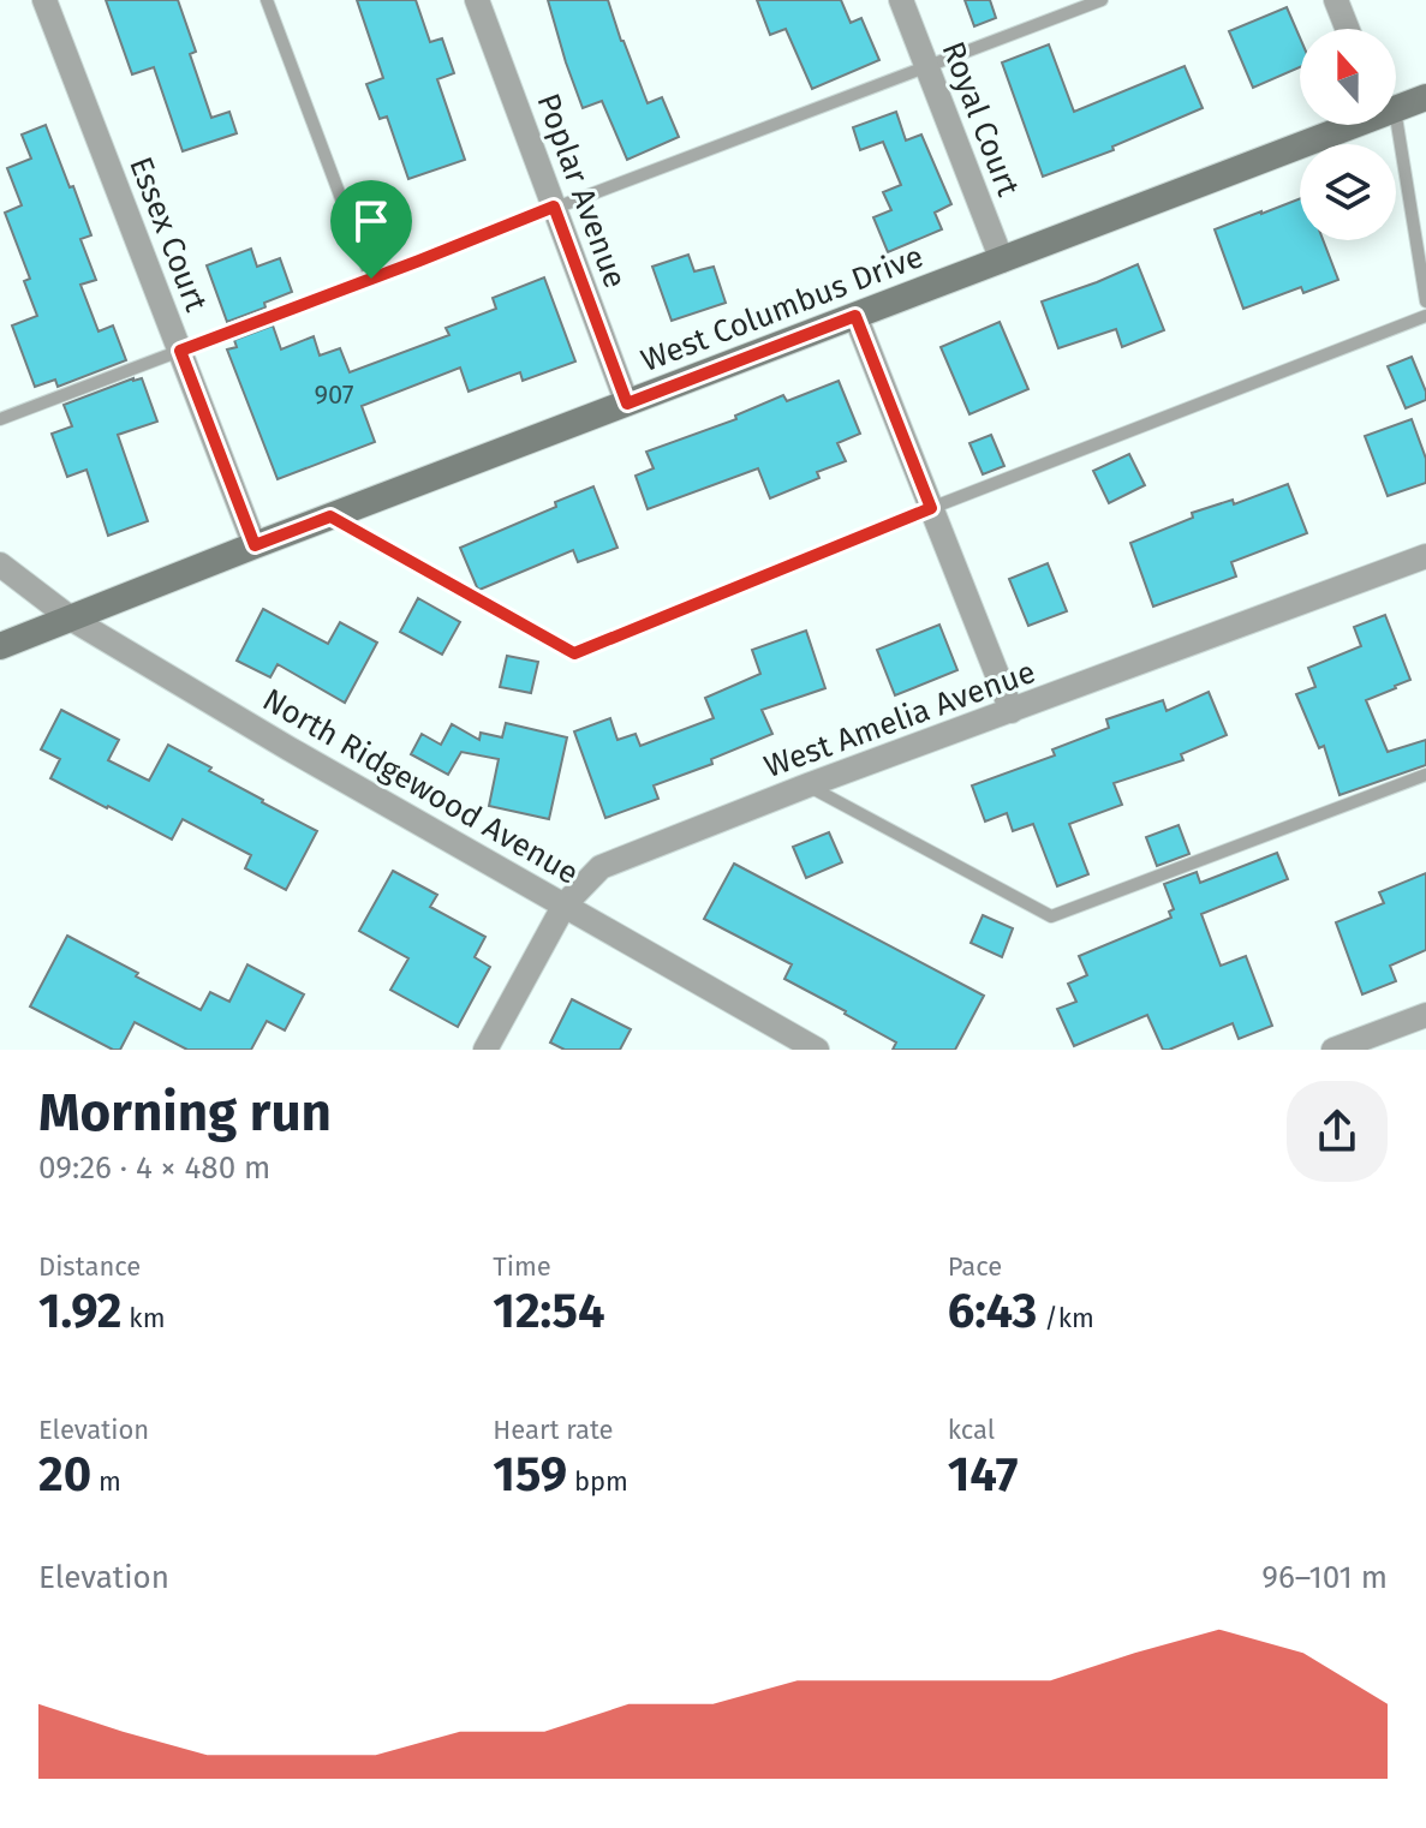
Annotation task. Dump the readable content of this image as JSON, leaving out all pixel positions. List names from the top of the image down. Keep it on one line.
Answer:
{"streets":{"main road":["West Columbus Drive"],"street":["Royal Court","Poplar Avenue","Essex Court","West Amelia Avenue","North Ridgewood Avenue"]},"crossings":[["Royal Court","West Columbus Drive"],["Poplar Avenue","West Columbus Drive"],["Essex Court","West Columbus Drive"],["West Columbus Drive","North Ridgewood Avenue"],["West Amelia Avenue","North Ridgewood Avenue"]],"house_numbers":["907"],"north":"top","page":{"heading":["Morning run","09:26 · 4 × 480 m"],"stats":[["Distance","1.92 km"],["Time","12:54"],["Pace","6:43 /km"],["Elevation","20 m"],["Heart rate","159 bpm"],["kcal","147"]],"chart":["Elevation","96–101 m"]}}
